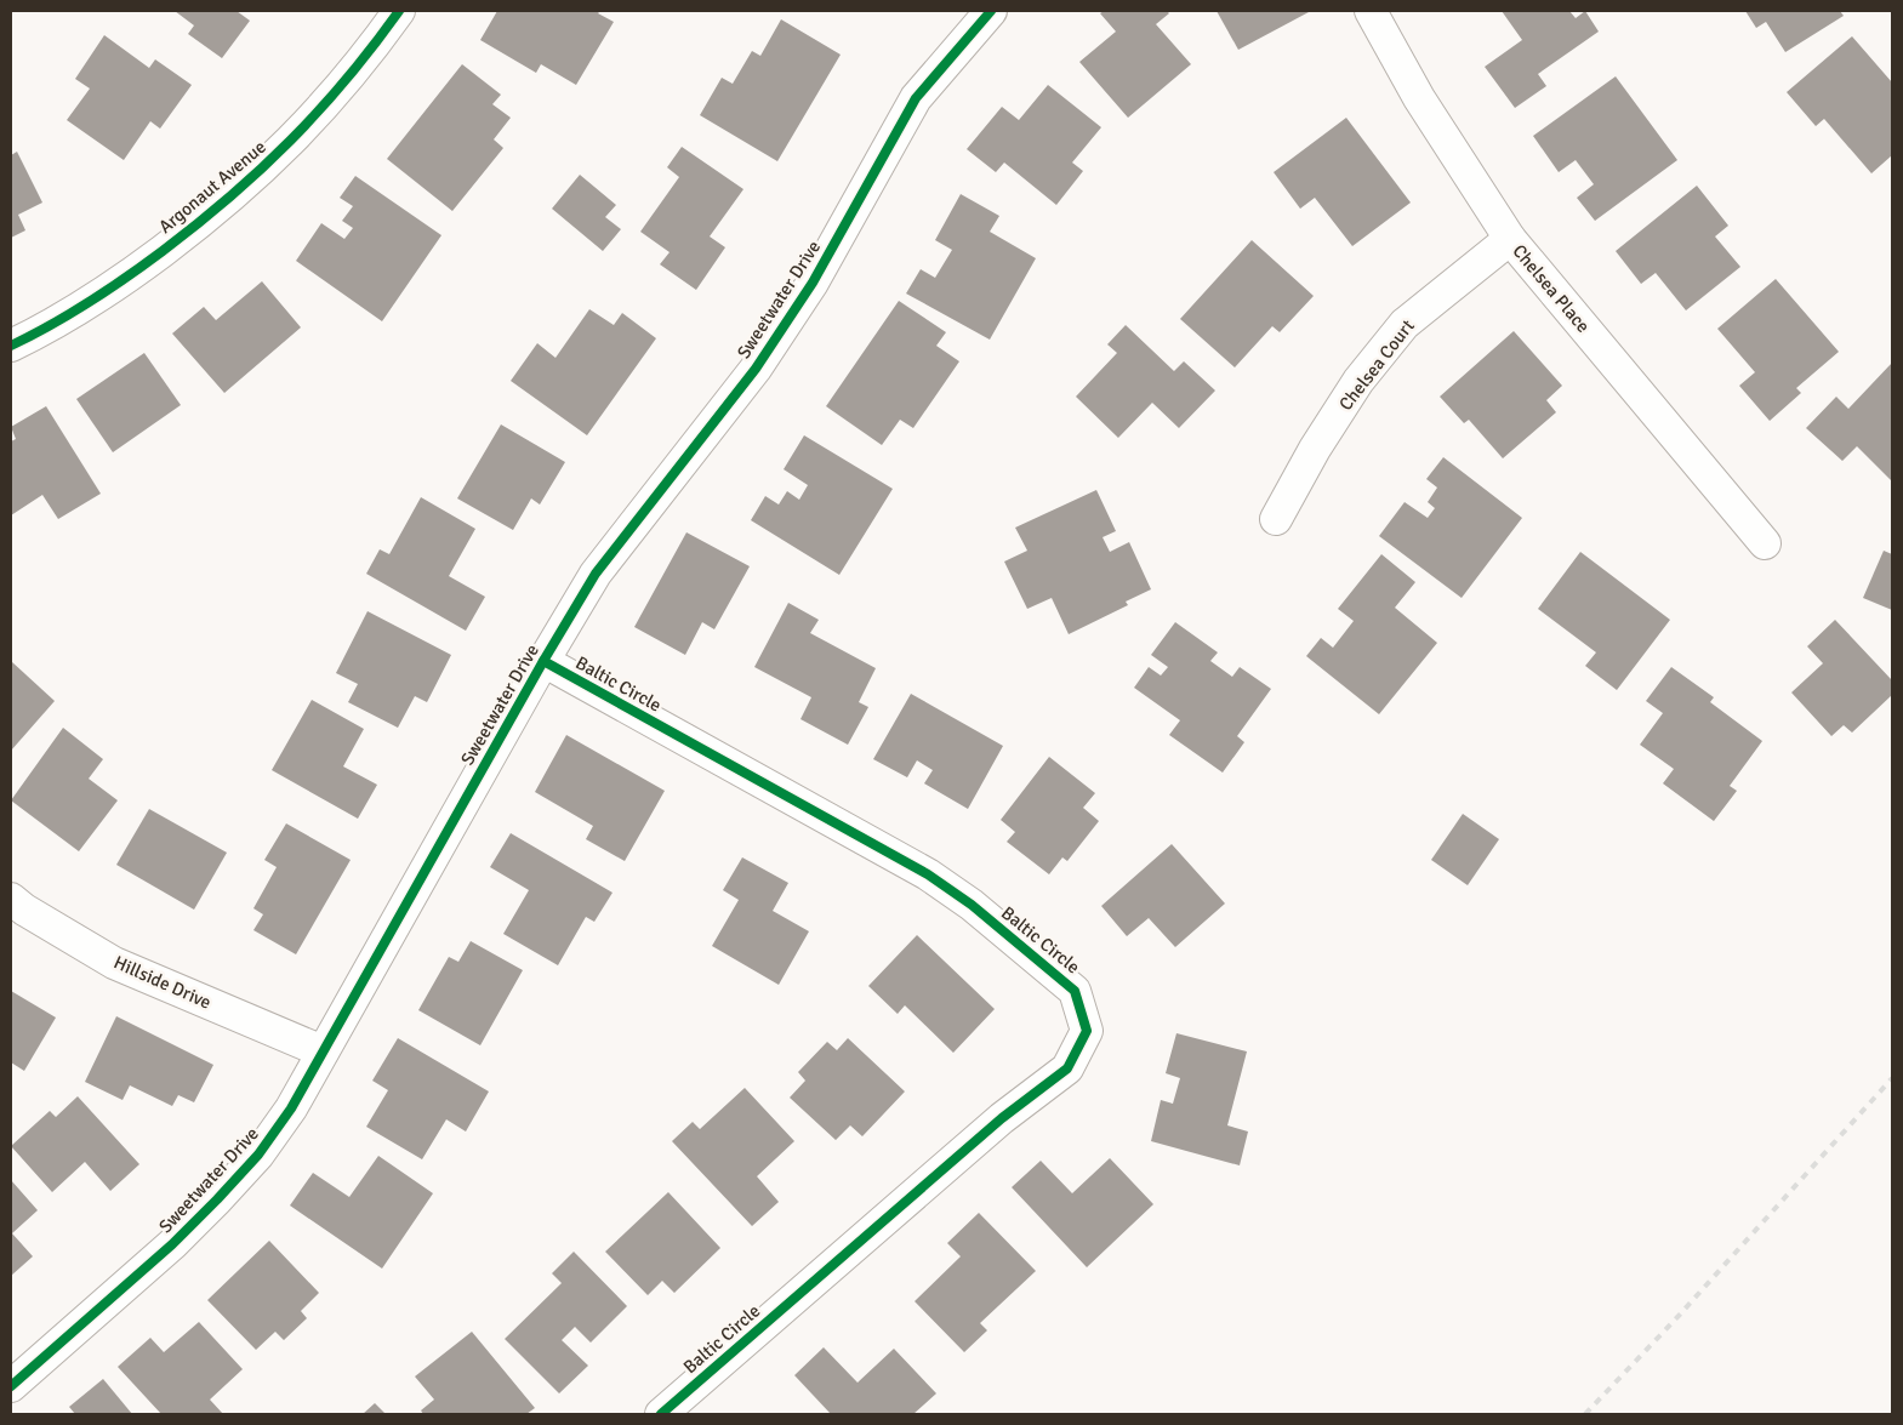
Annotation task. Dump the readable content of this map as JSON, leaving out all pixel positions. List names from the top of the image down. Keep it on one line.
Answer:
{"streets":{"street":["Argonaut Avenue","Chelsea Place","Sweetwater Drive","Chelsea Court","Baltic Circle","Hillside Drive"]},"crossings":[["Chelsea Place","Chelsea Court"],["Sweetwater Drive","Baltic Circle"],["Sweetwater Drive","Hillside Drive"]]}
